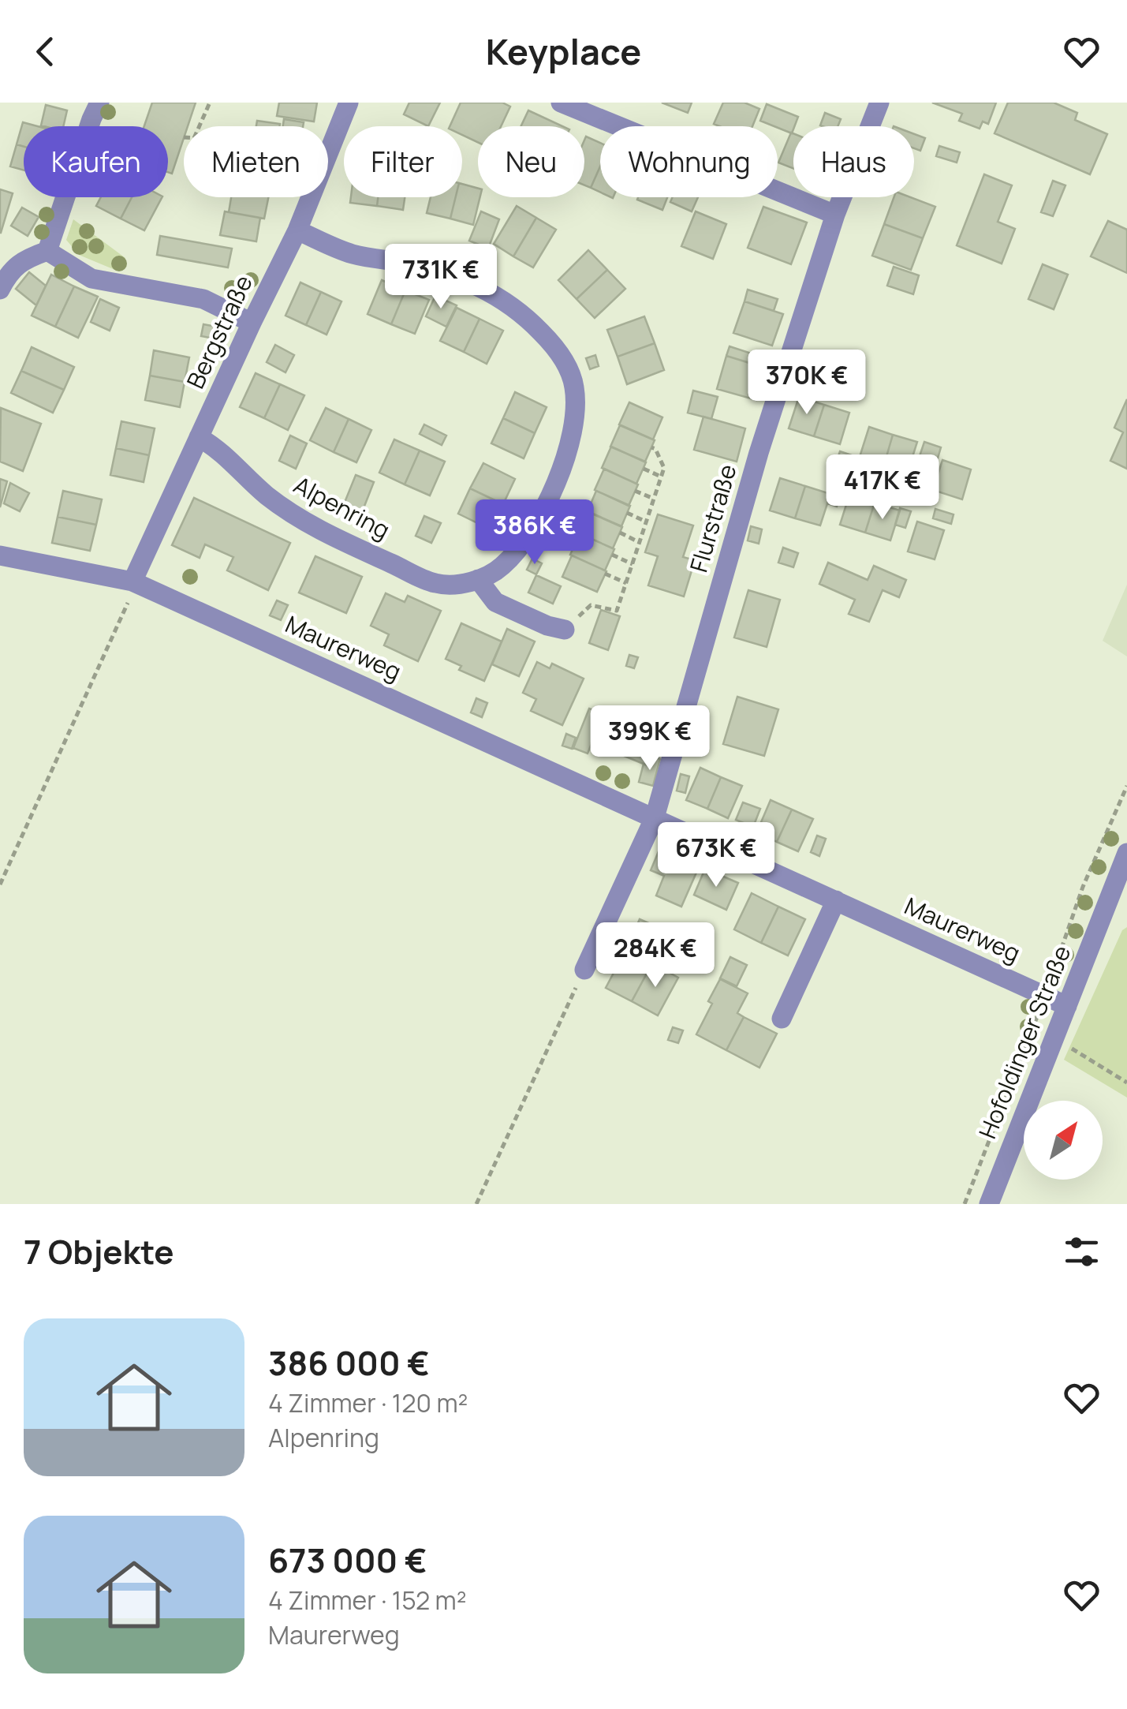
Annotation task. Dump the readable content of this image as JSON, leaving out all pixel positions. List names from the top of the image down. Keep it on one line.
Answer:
{"streets":{"street":["Bergstraße","Alpenring","Flurstraße","Maurerweg","Hofoldinger Straße"]},"crossings":[["Bergstraße","Alpenring"],["Bergstraße","Maurerweg"],["Flurstraße","Maurerweg"],["Maurerweg","Hofoldinger Straße"]],"north":"top right","page":{"header":"Keyplace","chip":["Kaufen","Mieten","Filter","Neu","Wohnung","Haus"],"price":["731K €","370K €","417K €","386K €","399K €","673K €","284K €"],"heading":"7 Objekte","list":[{"name":"386 000 €","note":"4 Zimmer · 120 m² · Alpenring"},{"name":"673 000 €","note":"4 Zimmer · 152 m² · Maurerweg"}]}}
